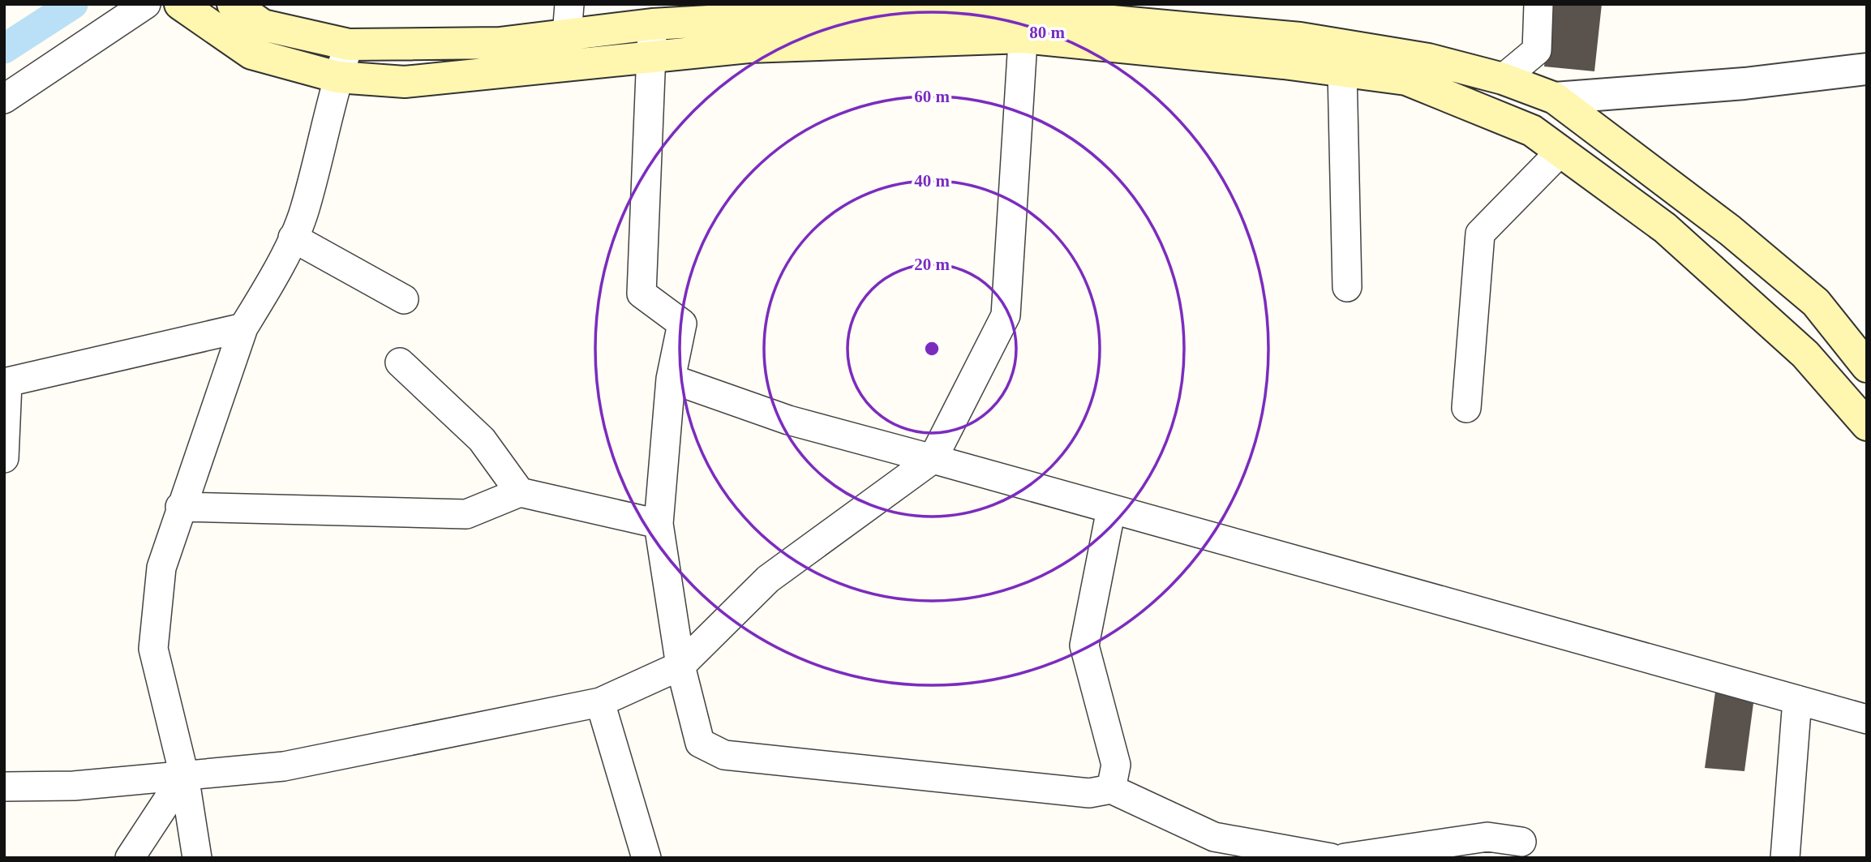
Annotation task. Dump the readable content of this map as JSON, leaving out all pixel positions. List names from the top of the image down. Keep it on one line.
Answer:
{"rings":["80 m","60 m","40 m","20 m"]}
